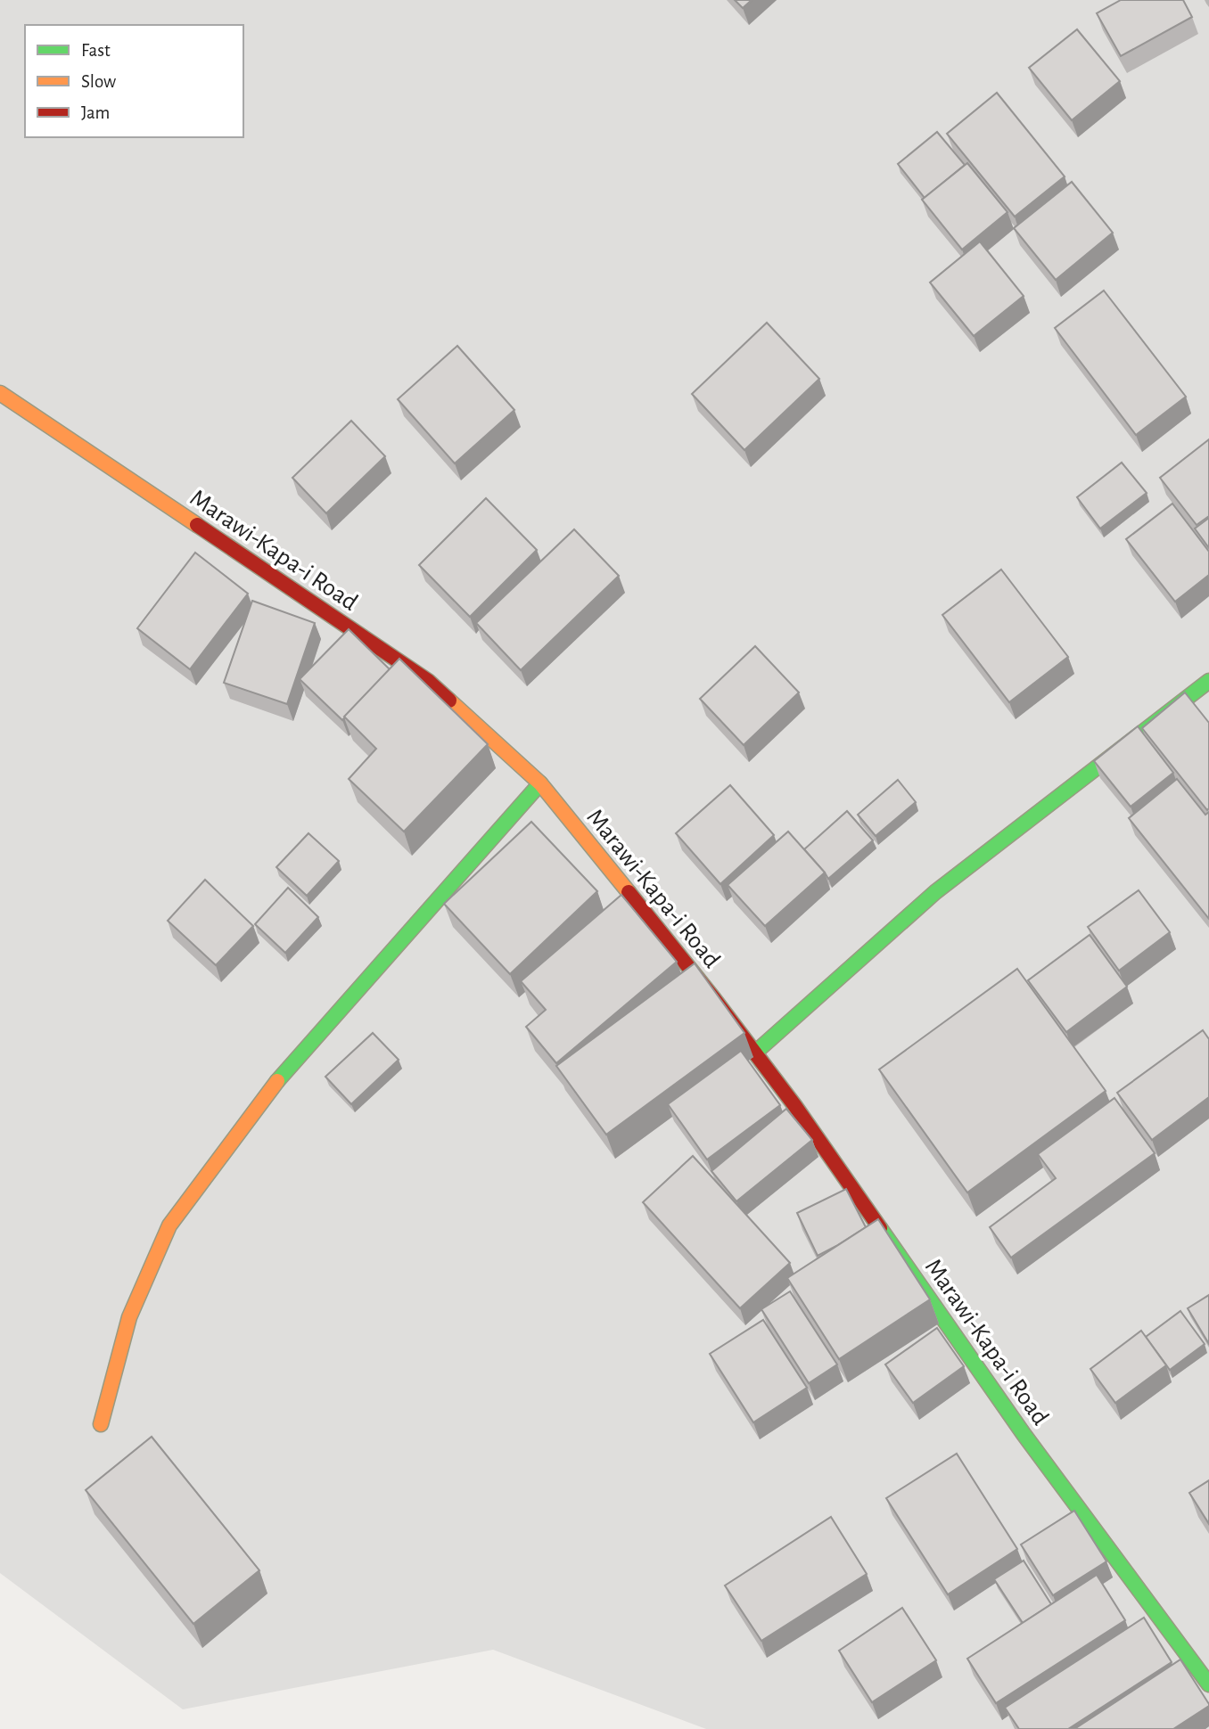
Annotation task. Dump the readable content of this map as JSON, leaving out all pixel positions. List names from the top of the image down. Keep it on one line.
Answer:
{"streets":{"main road":["Marawi-Kapa-i Road"]},"legend":["Fast","Slow","Jam"]}
